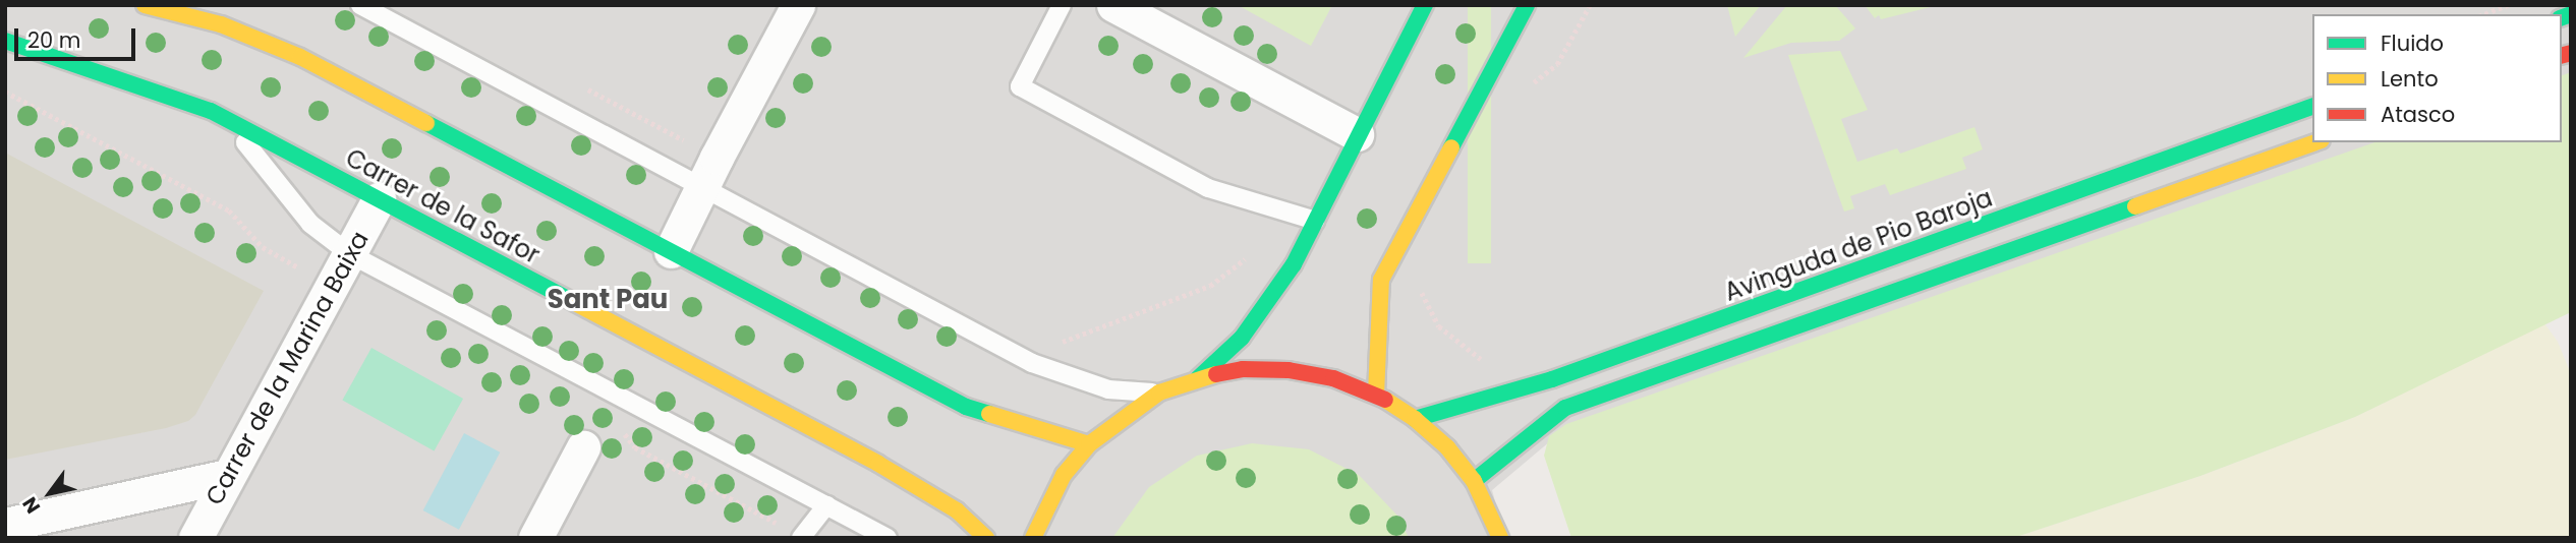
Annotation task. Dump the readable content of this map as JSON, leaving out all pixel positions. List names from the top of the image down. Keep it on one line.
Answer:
{"streets":{"main road":["Carrer de la Safor","Avinguda de Pio Baroja"],"street":["Carrer de la Marina Baixa"]},"crossings":[["Carrer de la Safor","Carrer de la Marina Baixa"]],"districts":["Sant Pau"],"legend":["Fluido","Lento","Atasco"],"scale_bar":"20 m","north":"bottom left"}
